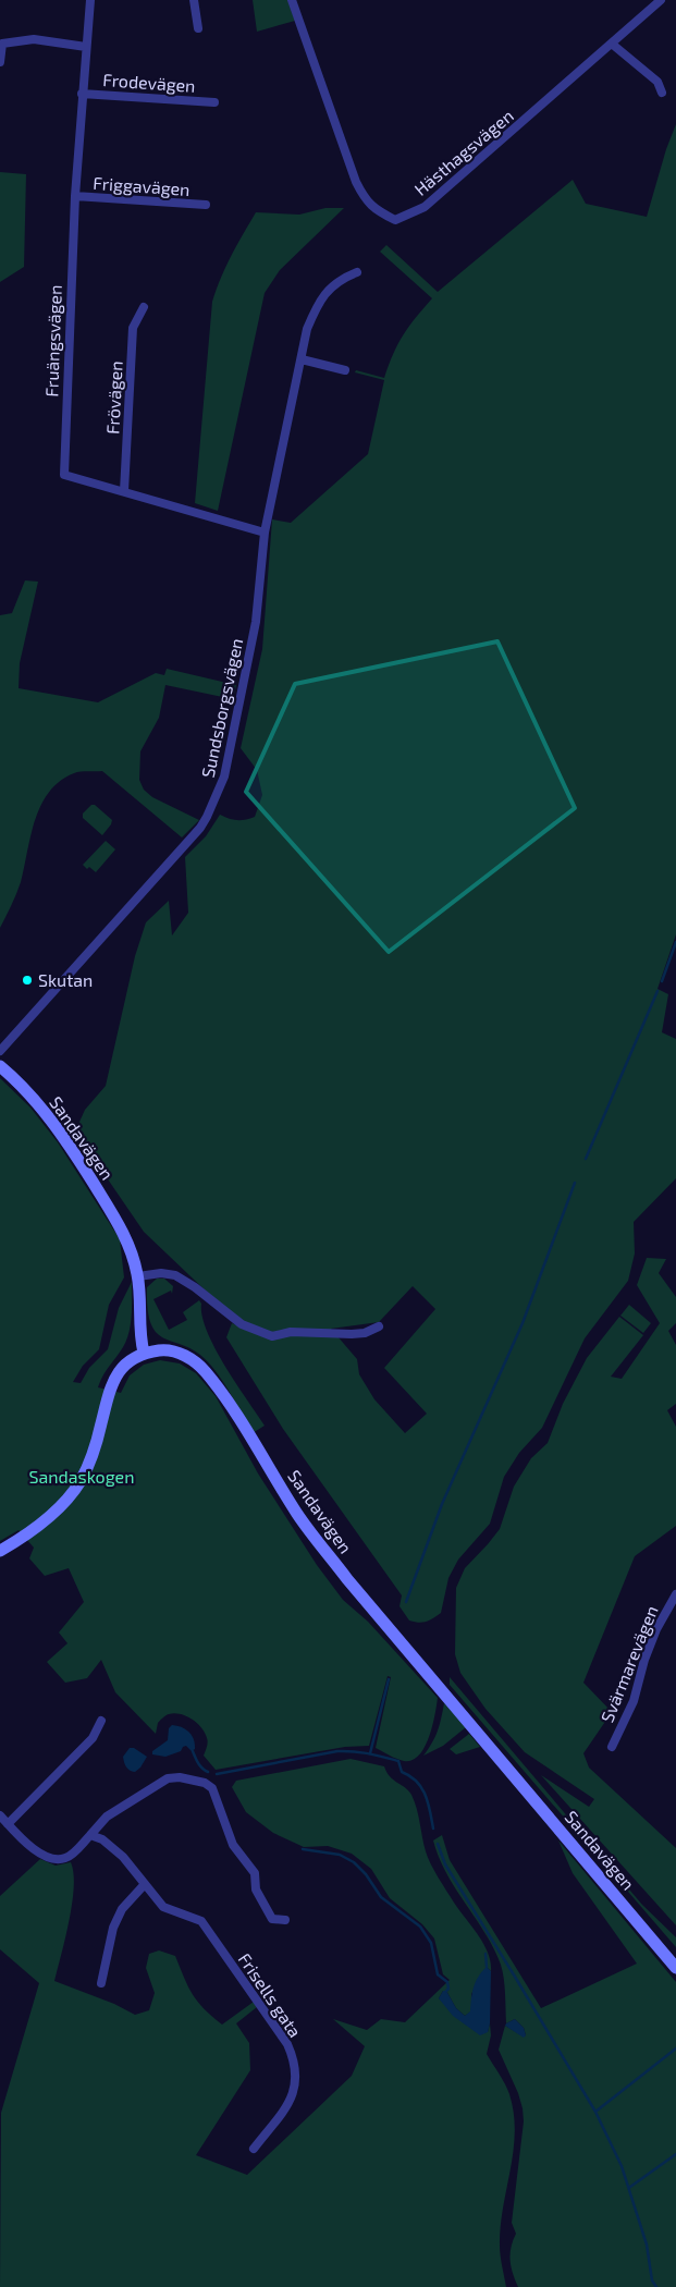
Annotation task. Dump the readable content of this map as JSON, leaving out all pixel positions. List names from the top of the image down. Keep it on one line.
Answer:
{"streets":{"street":["Frodevägen","Hästhagsvägen","Friggavägen","Fruängsvägen","Frövägen","Sundsborgsvägen","Sandavägen","Svärmarevägen","Frisells gata"]},"crossings":[["Frodevägen","Fruängsvägen"],["Friggavägen","Fruängsvägen"],["Fruängsvägen","Frövägen"],["Fruängsvägen","Sundsborgsvägen"]],"parks":["Sandaskogen"],"places":["Skutan"]}
